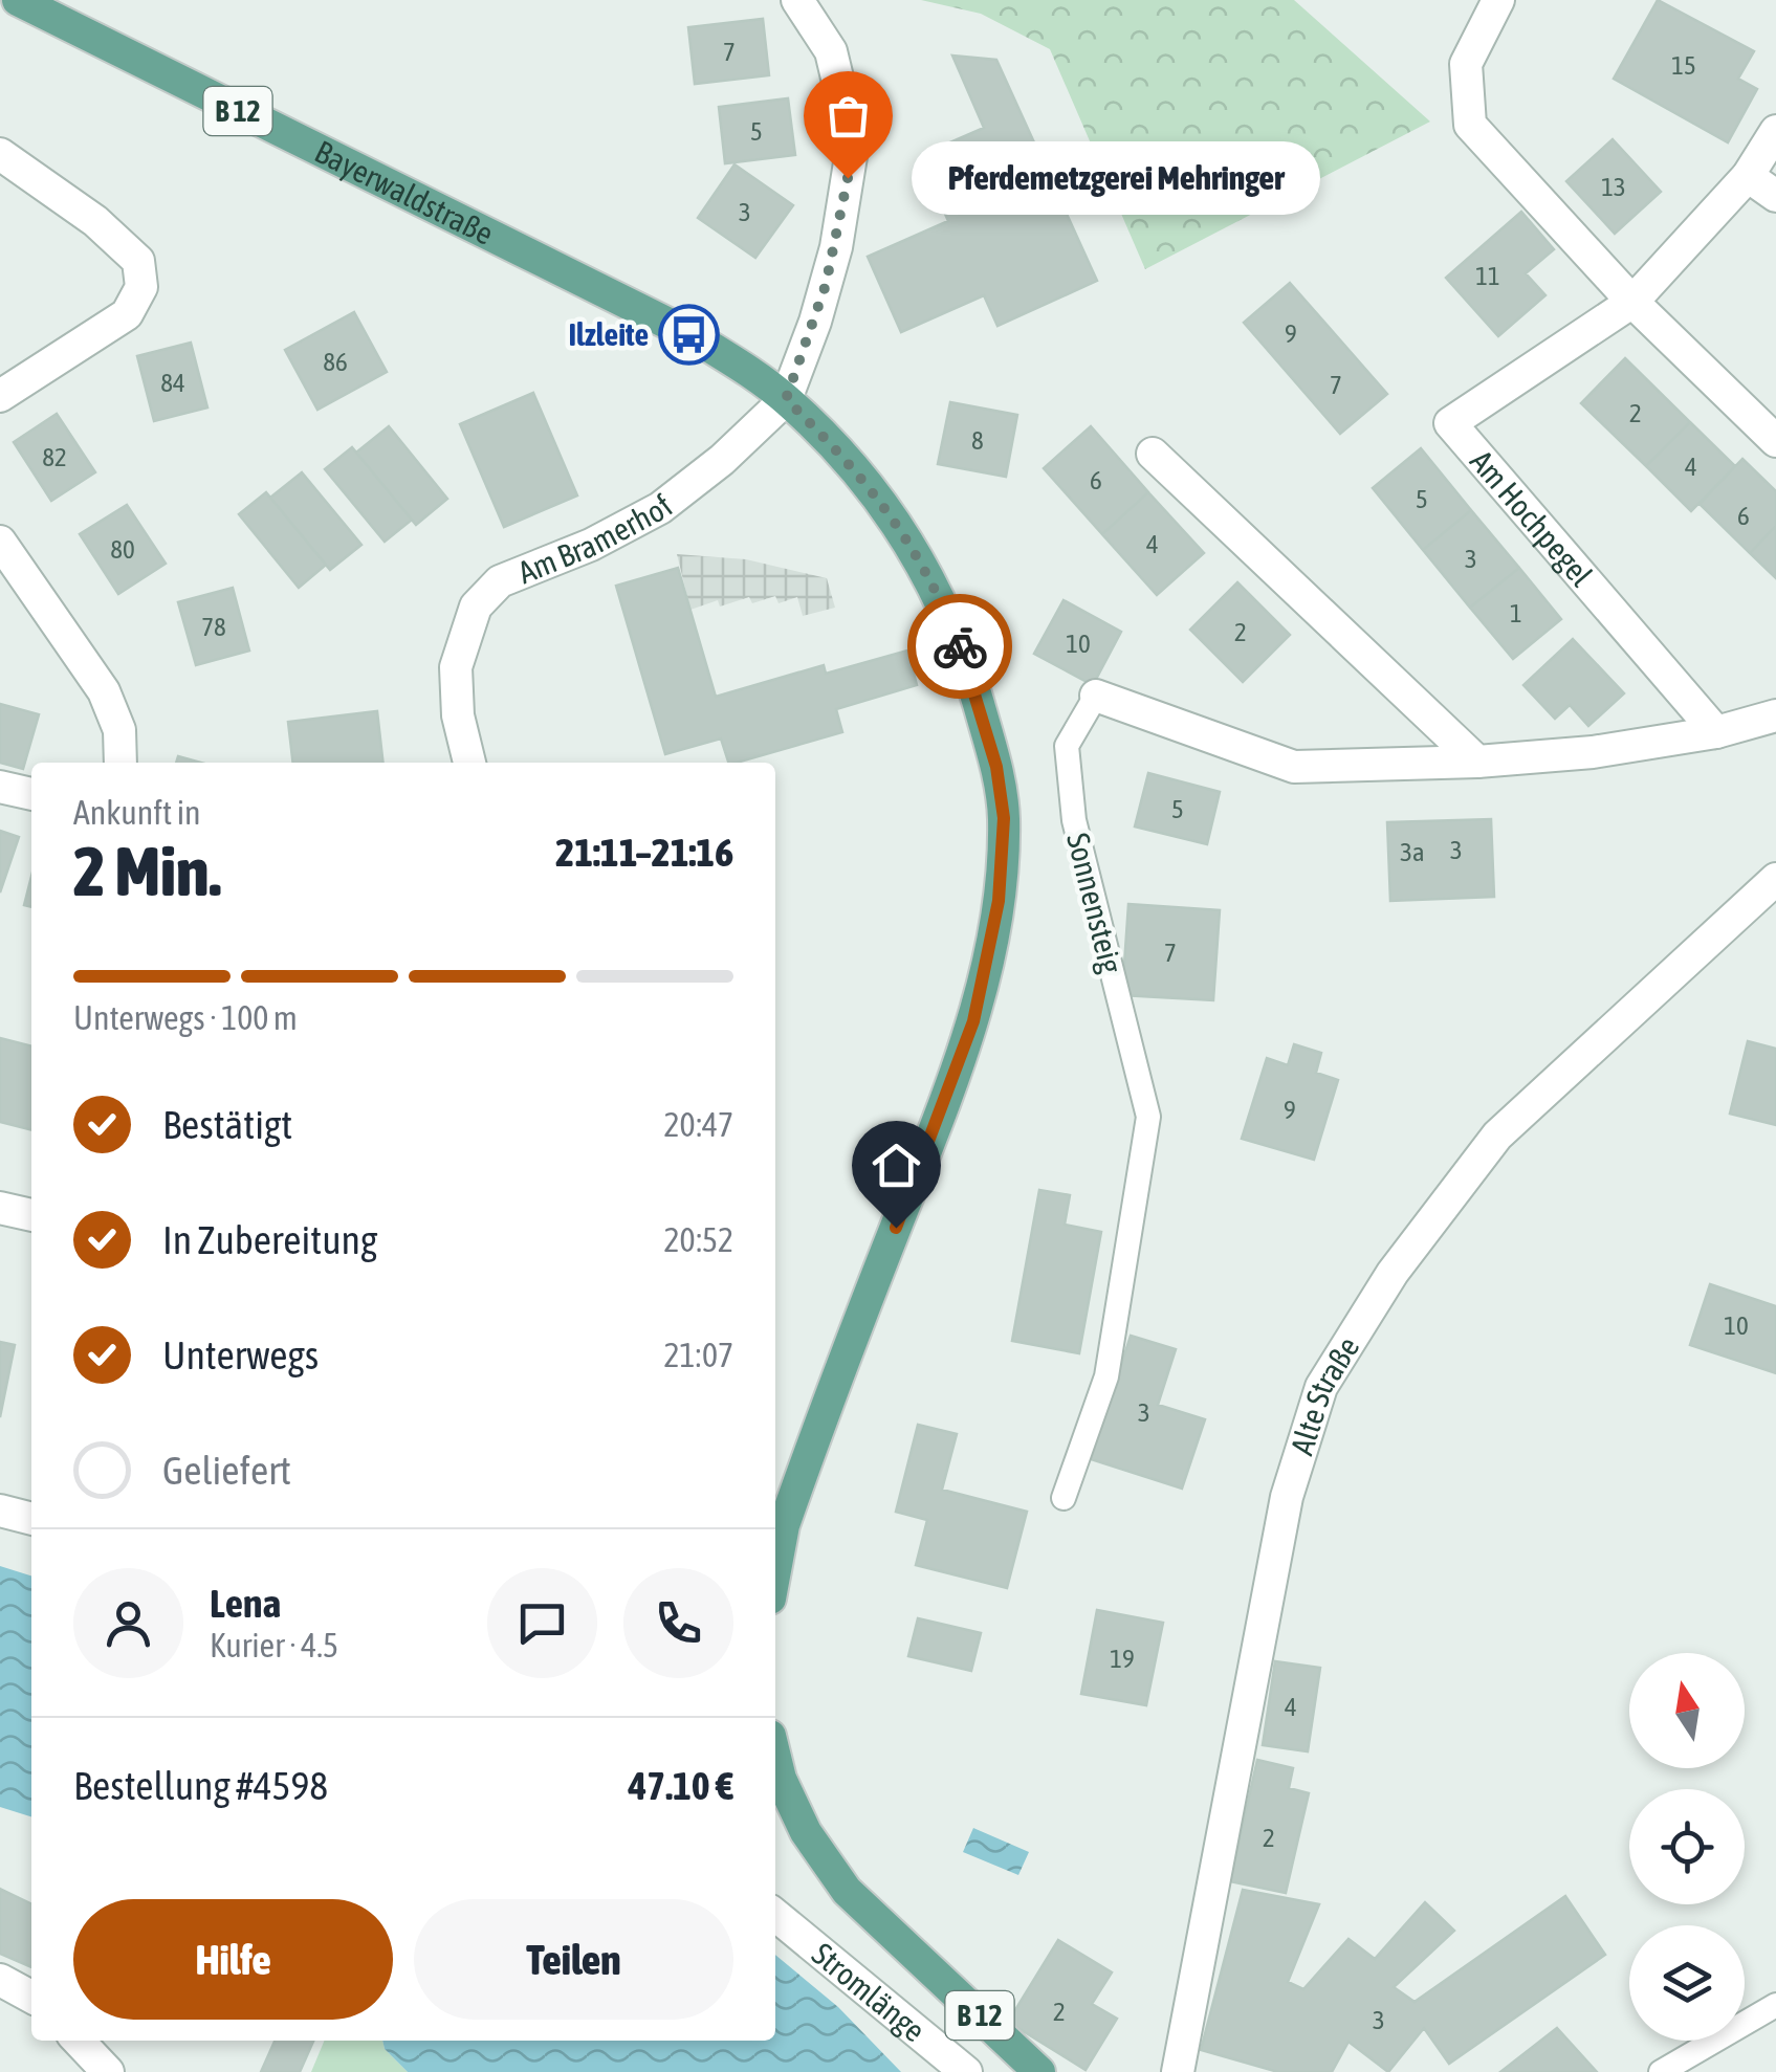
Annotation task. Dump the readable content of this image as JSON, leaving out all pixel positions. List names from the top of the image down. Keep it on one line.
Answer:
{"streets":{"main road":["B 12","Bayerwaldstraße"],"street":["Am Hochpegel","Am Bramerhof","Sonnensteig","Alte Straße","Stromlänge"]},"crossings":[["Bayerwaldstraße","Am Bramerhof"],["Am Hochpegel","Sonnensteig"]],"places":{"other":["Pferdemetzgerei Mehringer"],"bus stop":["Ilzleite"]},"house_numbers":["7","15","5","13","3","11","9","86","84","7","2","8","82","4","6","5","6","4","80","3","1","78","2","10","5","3","3a","7","9","10","3","19","4","2","2","3"],"north":"top","page":{"bubble":"Pferdemetzgerei Mehringer","heading":["2 Min.","Ankunft in","21:11–21:16"],"panel":["Lena","Kurier · 4.5","Bestellung #4598","47.10 €"],"bar":"Unterwegs · 100 m","list":[["Bestätigt","20:47"],["In Zubereitung","20:52"],["Unterwegs","21:07"],"Geliefert"],"buttons":["Hilfe","Teilen"]}}
